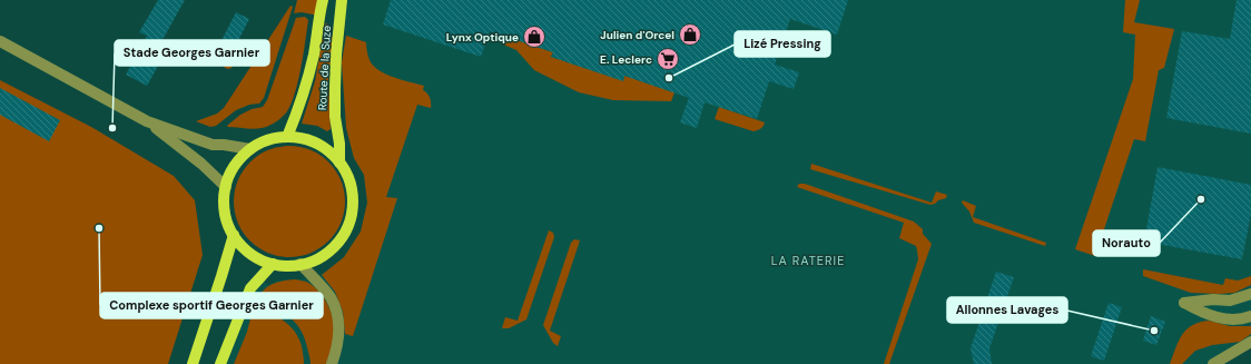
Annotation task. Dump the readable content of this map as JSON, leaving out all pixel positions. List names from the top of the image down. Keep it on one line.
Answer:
{"streets":{"main road":["Route de la Suze"]},"districts":["LA RATERIE"],"places":{"shop":["Julien d'Orcel","Lynx Optique"],"supermarket":["E. Leclerc"],"other":["Lizé Pressing","Stade Georges Garnier","Norauto","Complexe sportif Georges Garnier","Allonnes Lavages"]}}
